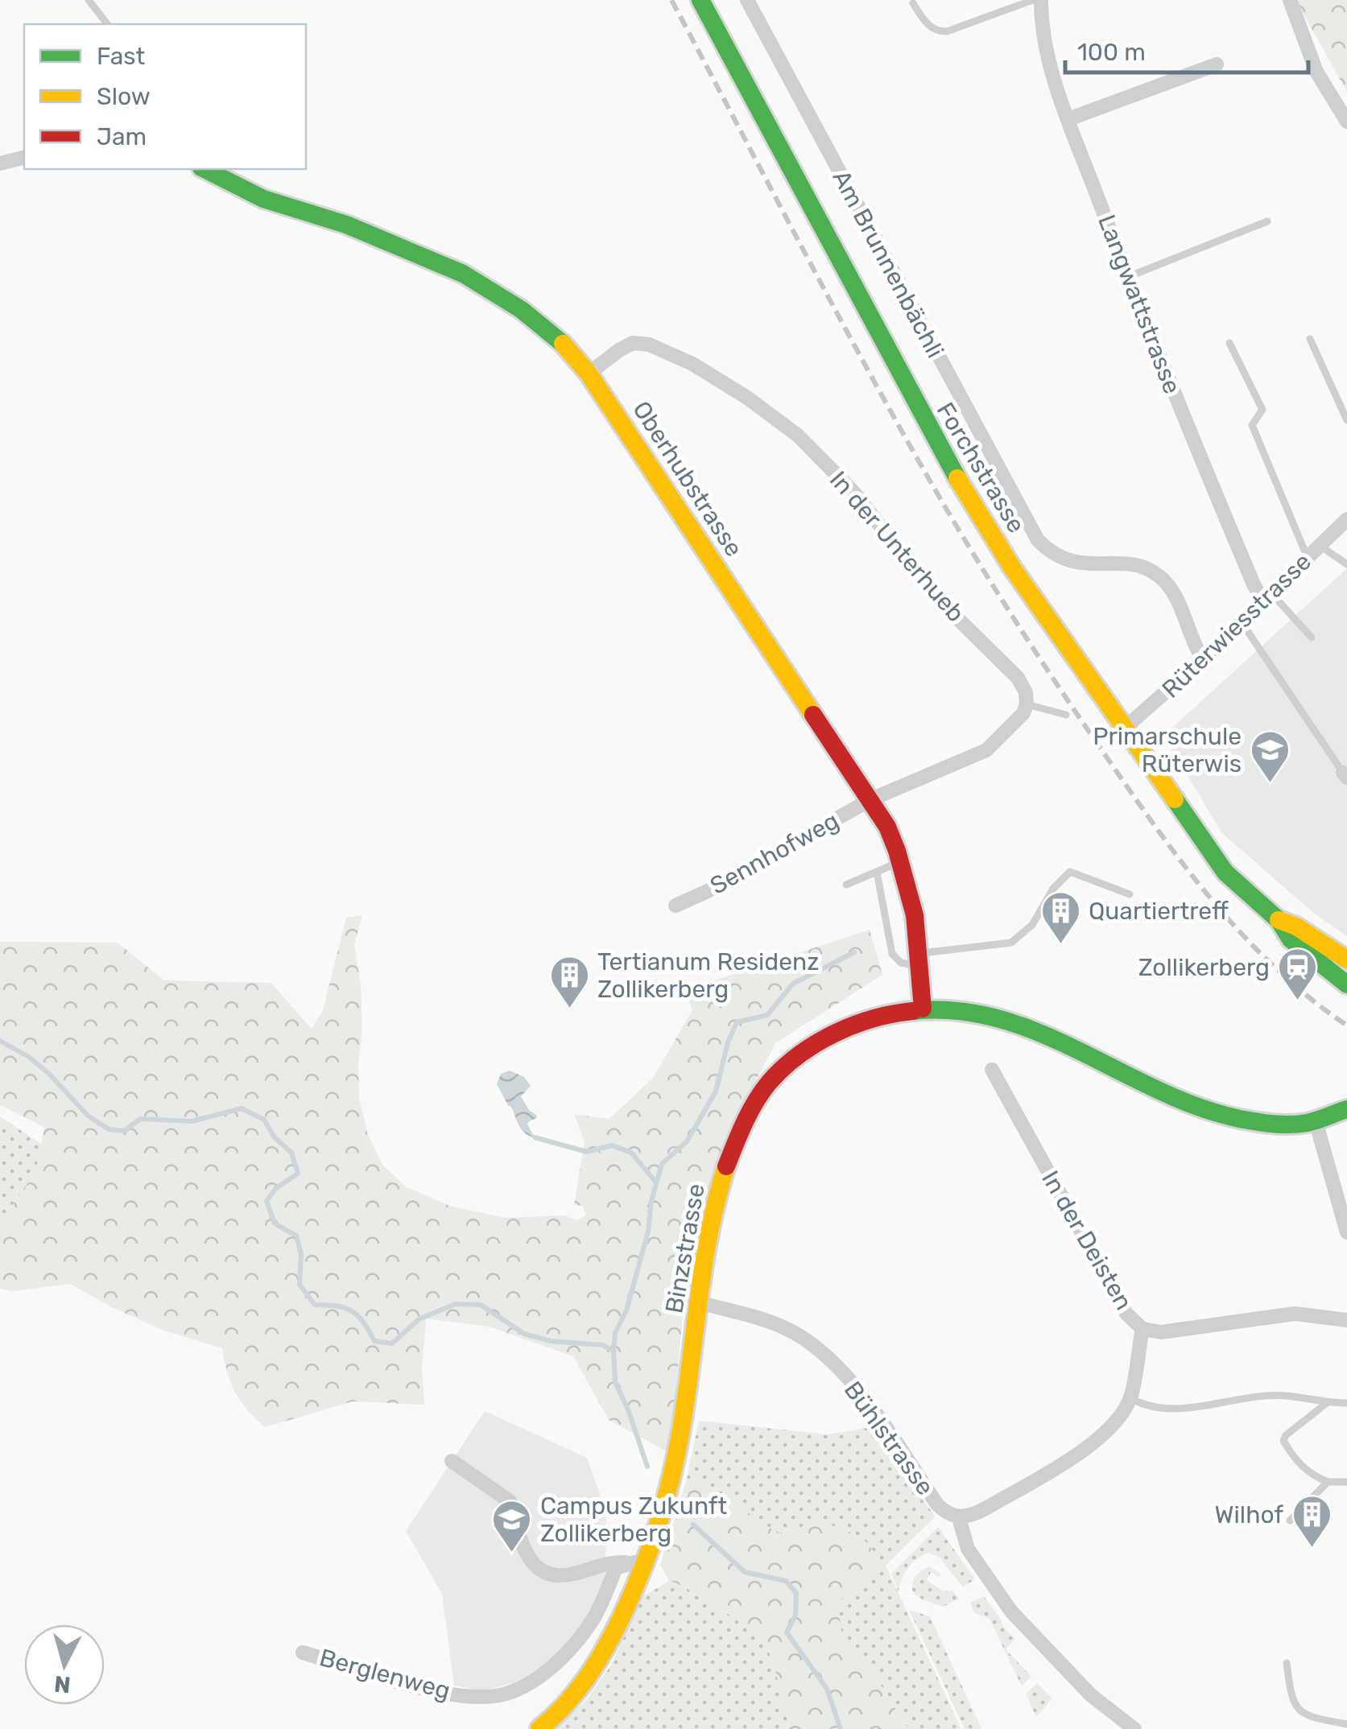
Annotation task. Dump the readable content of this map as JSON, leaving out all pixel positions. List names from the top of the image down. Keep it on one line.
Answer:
{"streets":{"main road":["Forchstrasse","Oberhubstrasse","Binzstrasse"],"street":["Am Brunnenbächli","Langwattstrasse","In der Unterhueb","Rüterwiesstrasse","Sennhofweg","In der Deisten","Bühlstrasse","Berglenweg"]},"crossings":[["Am Brunnenbächli","Rüterwiesstrasse"],["Langwattstrasse","Rüterwiesstrasse"],["Forchstrasse","Rüterwiesstrasse"],["Oberhubstrasse","In der Unterhueb"],["Oberhubstrasse","Sennhofweg"],["Oberhubstrasse","Binzstrasse"],["In der Deisten","Bühlstrasse"],["Binzstrasse","Bühlstrasse"],["Binzstrasse","Berglenweg"]],"places":{"school or university":["Primarschule Rüterwis","Campus Zukunft Zollikerberg"],"building":["Quartiertreff","Tertianum Residenz Zollikerberg","Wilhof"],"station":["Zollikerberg"]},"legend":["Fast","Slow","Jam"],"scale_bar":"100 m","north":"bottom"}
